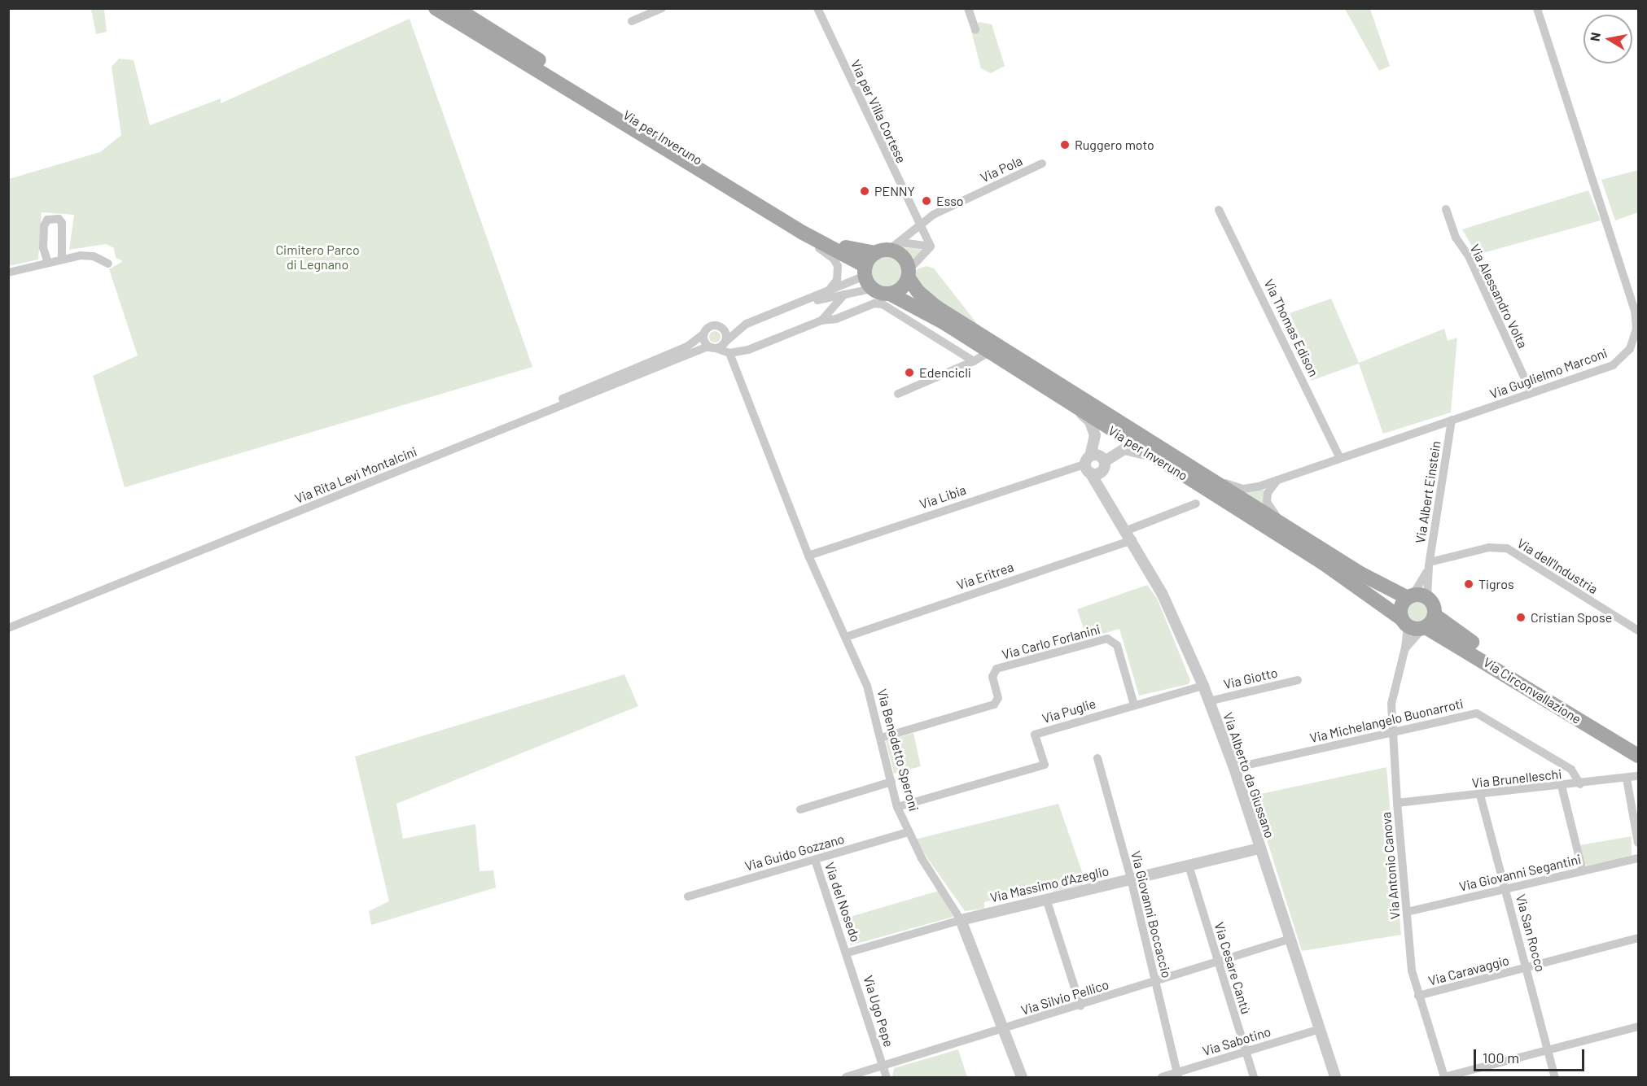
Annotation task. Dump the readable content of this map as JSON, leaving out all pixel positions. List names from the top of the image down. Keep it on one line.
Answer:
{"streets":{"main road":["Via per Inveruno","Via Circonvallazione"],"street":["Via per Villa Cortese","Via Pola","Via Alessandro Volta","Via Thomas Edison","Via Guglielmo Marconi","Via Rita Levi Montalcini","Via Albert Einstein","Via Libia","Via dell'Industria","Via Eritrea","Via Carlo Forlanini","Via Giotto","Via Puglie","Via Michelangelo Buonarroti","Via Benedetto Speroni","Via Alberto da Giussano","Via Brunelleschi","Via Guido Gozzano","Via Antonio Canova","Via Giovanni Segantini","Via Massimo d'Azeglio","Via del Nosedo","Via Giovanni Boccaccio","Via San Rocco","Via Cesare Cantù","Via Caravaggio","Via Silvio Pellico","Via Ugo Pepe","Via Sabotino"]},"crossings":[["Via per Villa Cortese","Via Pola"],["Via per Inveruno","Via Guglielmo Marconi"],["Via per Inveruno","Via Albert Einstein"],["Via per Inveruno","Via Circonvallazione"],["Via per Inveruno","Via Antonio Canova"],["Via Alessandro Volta","Via Guglielmo Marconi"],["Via Thomas Edison","Via Guglielmo Marconi"],["Via Guglielmo Marconi","Via Albert Einstein"],["Via Albert Einstein","Via dell'Industria"],["Via Libia","Via Benedetto Speroni"],["Via Libia","Via Alberto da Giussano"],["Via Eritrea","Via Benedetto Speroni"],["Via Eritrea","Via Alberto da Giussano"],["Via Carlo Forlanini","Via Puglie"],["Via Carlo Forlanini","Via Benedetto Speroni"],["Via Giotto","Via Alberto da Giussano"],["Via Circonvallazione","Via Antonio Canova"],["Via Puglie","Via Benedetto Speroni"],["Via Puglie","Via Alberto da Giussano"],["Via Michelangelo Buonarroti","Via Alberto da Giussano"],["Via Michelangelo Buonarroti","Via Brunelleschi"],["Via Michelangelo Buonarroti","Via Antonio Canova"],["Via Benedetto Speroni","Via Guido Gozzano"],["Via Benedetto Speroni","Via Massimo d'Azeglio"],["Via Benedetto Speroni","Via Silvio Pellico"],["Via Alberto da Giussano","Via Massimo d'Azeglio"],["Via Alberto da Giussano","Via Silvio Pellico"],["Via Alberto da Giussano","Via Sabotino"],["Via Brunelleschi","Via Antonio Canova"],["Via Brunelleschi","Via San Rocco"],["Via Guido Gozzano","Via del Nosedo"],["Via Antonio Canova","Via Giovanni Segantini"],["Via Antonio Canova","Via Caravaggio"],["Via Giovanni Segantini","Via San Rocco"],["Via Massimo d'Azeglio","Via del Nosedo"],["Via Massimo d'Azeglio","Via Giovanni Boccaccio"],["Via Massimo d'Azeglio","Via Cesare Cantù"],["Via Massimo d'Azeglio","Via Ugo Pepe"],["Via del Nosedo","Via Ugo Pepe"],["Via Giovanni Boccaccio","Via Silvio Pellico"],["Via Giovanni Boccaccio","Via Sabotino"],["Via San Rocco","Via Caravaggio"],["Via Cesare Cantù","Via Silvio Pellico"],["Via Cesare Cantù","Via Sabotino"],["Via Silvio Pellico","Via Ugo Pepe"]],"parks":["Cimitero Parco di Legnano"],"places":["Ruggero moto","PENNY","Esso","Edencicli","Tigros","Cristian Spose"],"scale_bar":"100 m","north":"left"}
